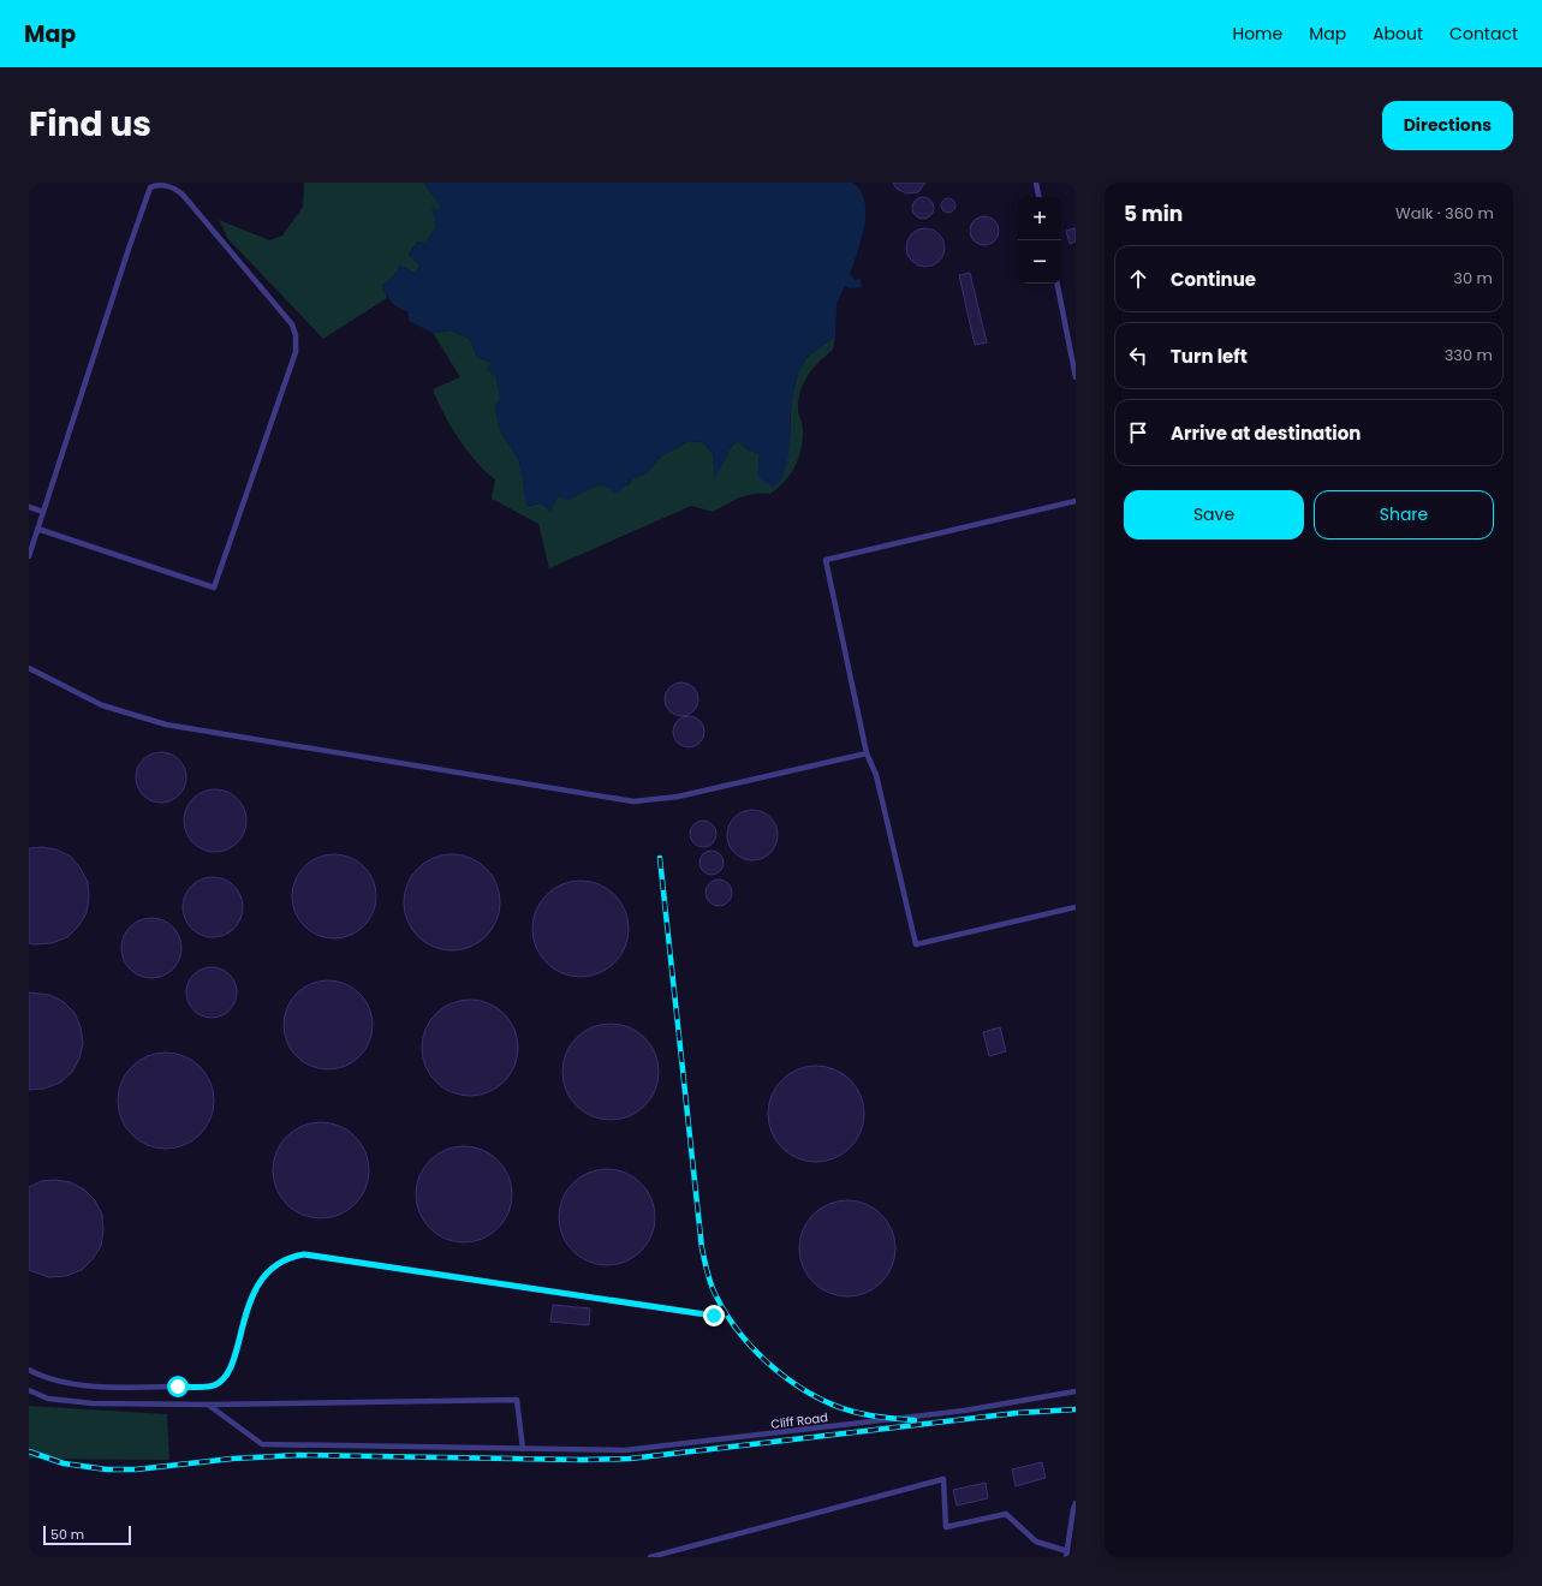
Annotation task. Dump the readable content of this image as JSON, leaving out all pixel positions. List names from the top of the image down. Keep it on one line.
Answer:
{"streets":{"lane":["Cliff Road"]},"scale_bar":"50 m","page":{"header":"Map","nav":["Home","Map","About","Contact"],"title":"Find us","buttons":["Directions",["Save","Share"]],"heading":["5 min","Walk · 360 m"],"map_buttons":["+","−"],"list":[["Continue","30 m"],["Turn left","330 m"],"Arrive at destination"],"scale":"50 m"}}
